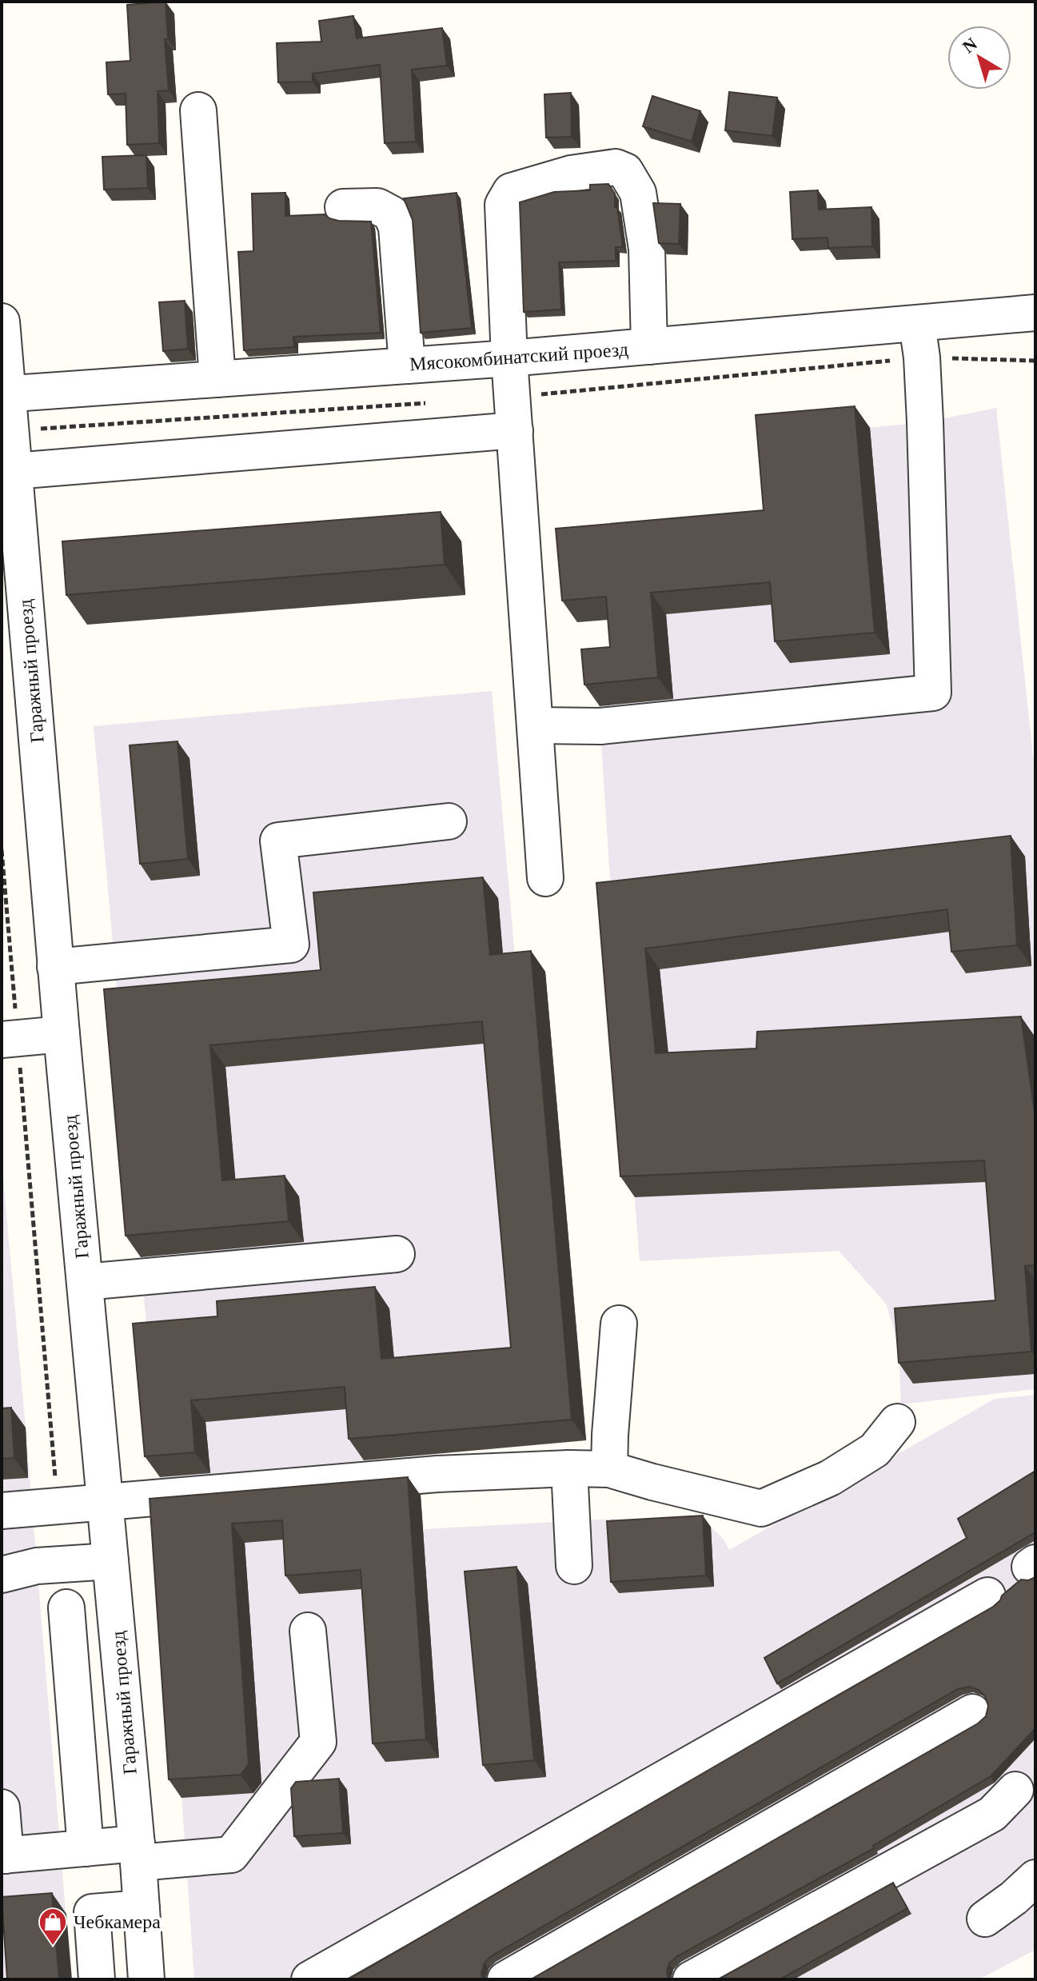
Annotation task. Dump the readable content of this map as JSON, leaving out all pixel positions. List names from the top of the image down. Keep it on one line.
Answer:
{"streets":{"street":["Мясокомбинатский проезд","Гаражный проезд"]},"crossings":[["Мясокомбинатский проезд","Гаражный проезд"]],"places":{"shop":["Чебкамера"]},"north":"top left"}
